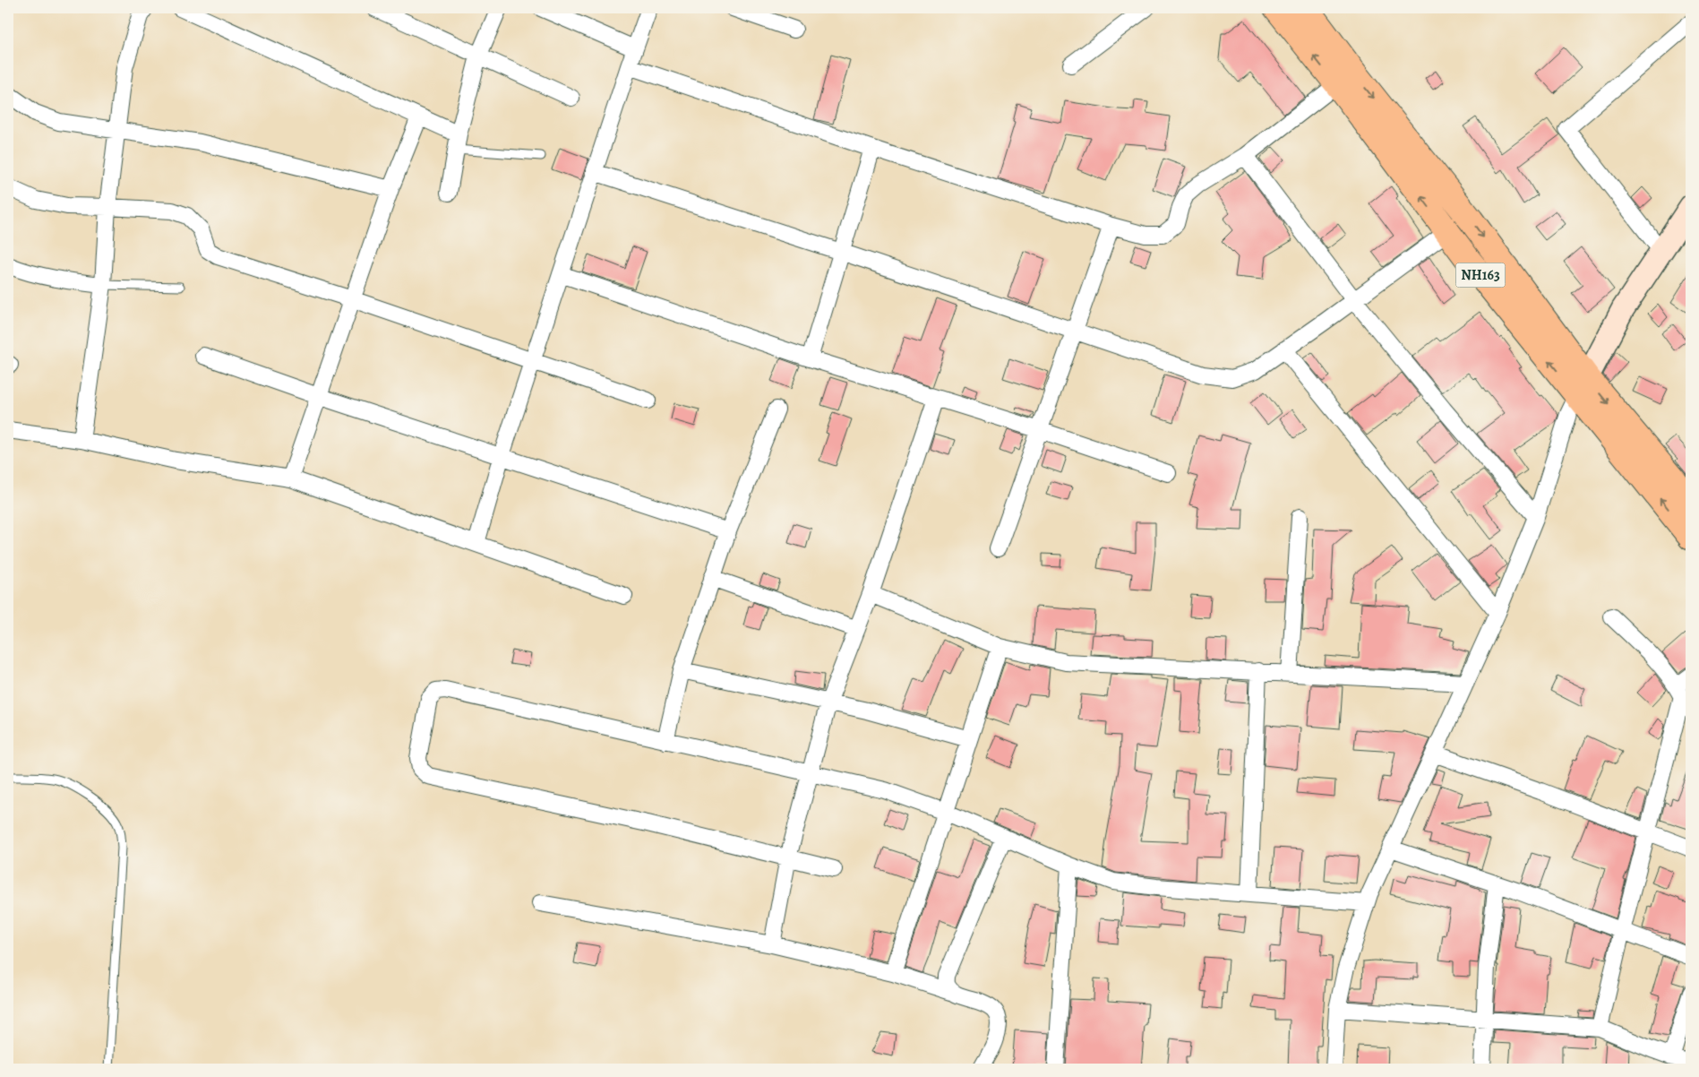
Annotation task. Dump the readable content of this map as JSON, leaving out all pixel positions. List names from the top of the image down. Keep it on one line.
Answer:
{"streets":{"highway":["NH163"]}}
